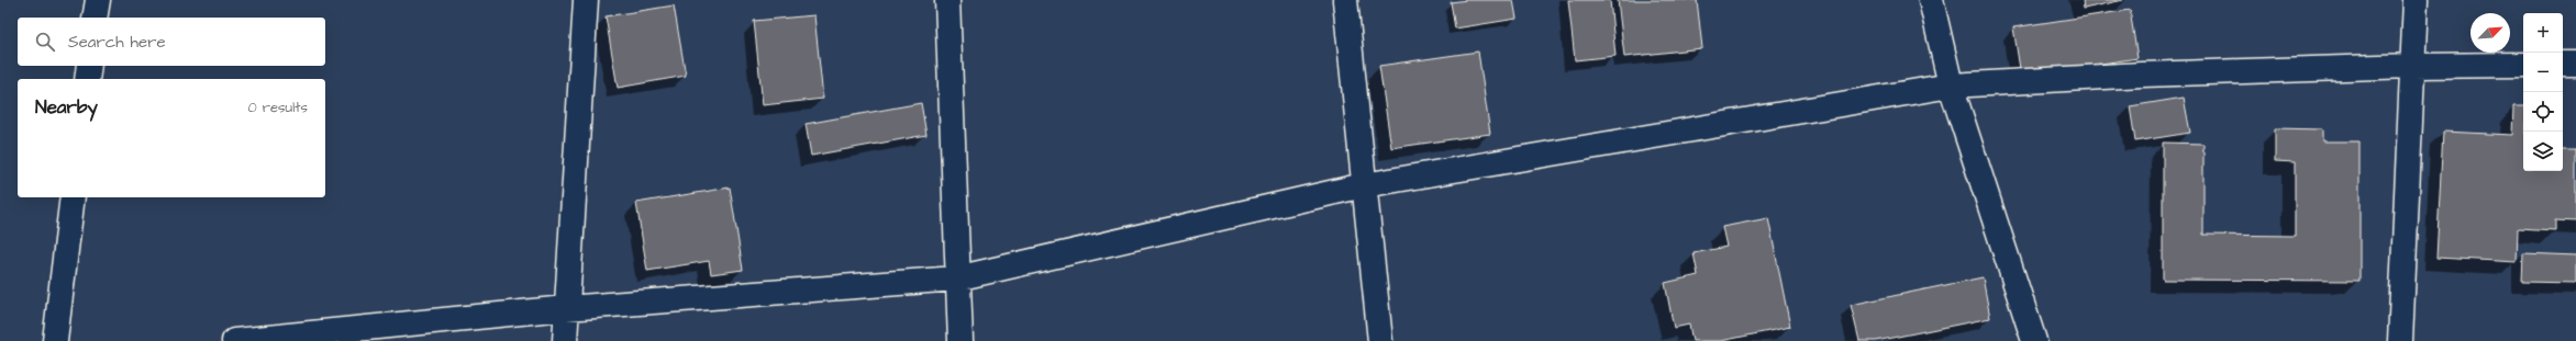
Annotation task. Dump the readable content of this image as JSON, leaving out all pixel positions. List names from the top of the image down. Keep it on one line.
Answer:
{"north":"top right","page":{"map_buttons":["+","−"],"search":"Search here","heading":["Nearby","0 results"]}}
